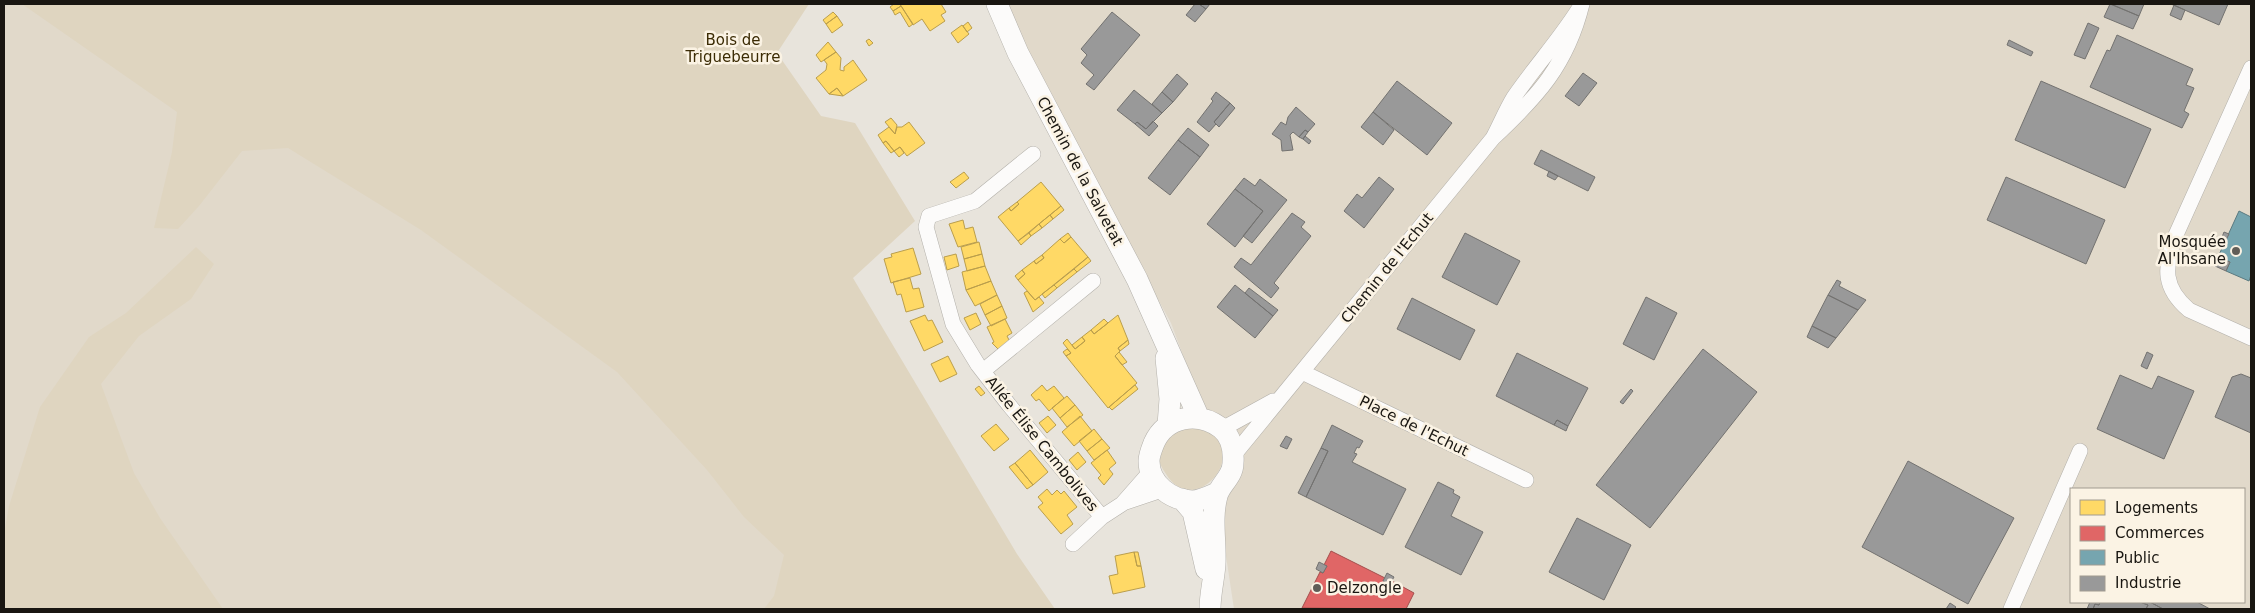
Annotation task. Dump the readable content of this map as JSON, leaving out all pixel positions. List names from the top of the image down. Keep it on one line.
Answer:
{"streets":{"main road":["Chemin de la Salvetat"],"street":["Chemin de l'Echut","Place de l'Echut","Allée Élise Cambolives"]},"crossings":[["Chemin de la Salvetat","Chemin de l'Echut"],["Chemin de la Salvetat","Allée Élise Cambolives"],["Chemin de l'Echut","Place de l'Echut"],["Chemin de l'Echut","Allée Élise Cambolives"]],"parks":["Bois de Triguebeurre"],"places":["Mosquée Al'Ihsane","Delzongle"],"legend":["Logements","Commerces","Public","Industrie"]}
